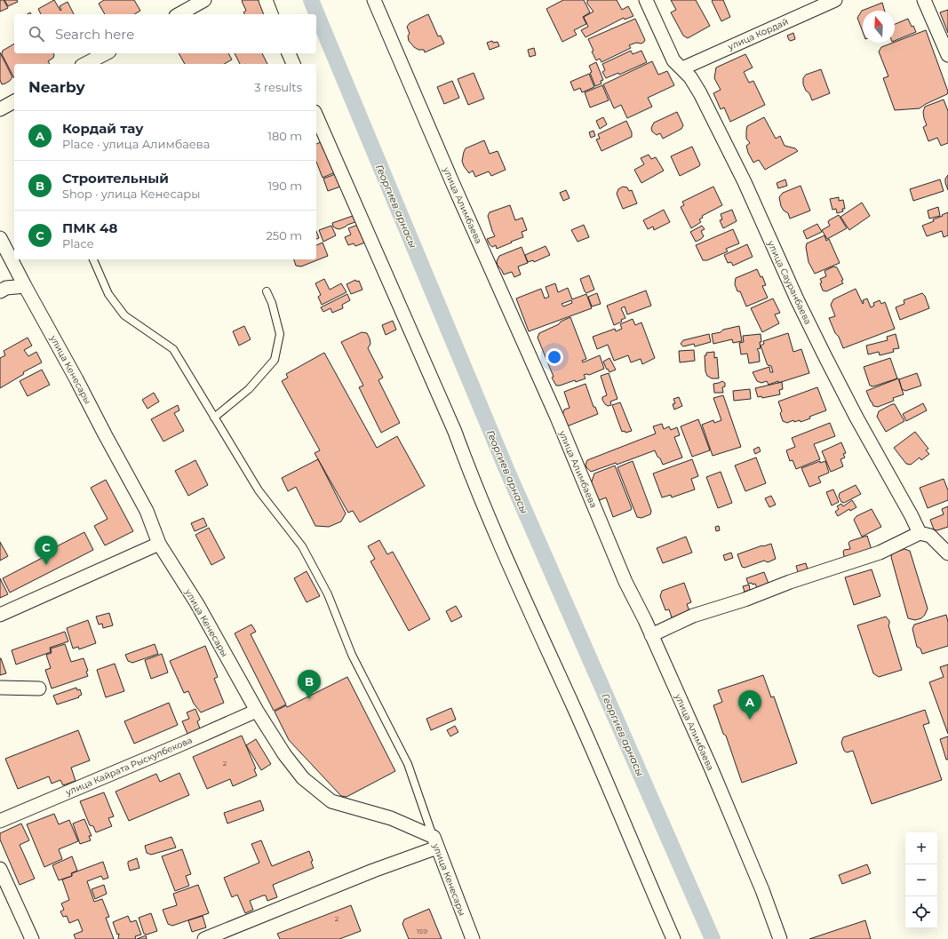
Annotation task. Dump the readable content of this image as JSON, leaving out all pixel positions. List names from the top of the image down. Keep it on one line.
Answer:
{"streets":{"street":["улица Кордай","улица Алимбаева","улица Сауранбаева","улица Кенесары","улица Кайрата Рыскулбекова"]},"crossings":[["улица Кордай","улица Сауранбаева"],["улица Кенесары","улица Кайрата Рыскулбекова"]],"water":["Георгиев арнасы"],"house_numbers":["2","2","159"],"north":"top","page":{"search":"Search here","heading":["Nearby","3 results"],"list":[{"mark":"A","name":"Кордай тау","note":"Place · улица Алимбаева","value":"180 m"},{"mark":"B","name":"Строительный","note":"Shop · улица Кенесары","value":"190 m"},{"mark":"C","name":"ПМК 48","note":"Place","value":"250 m"}],"pins":["C","B","A"],"map_buttons":["+","−"]}}
